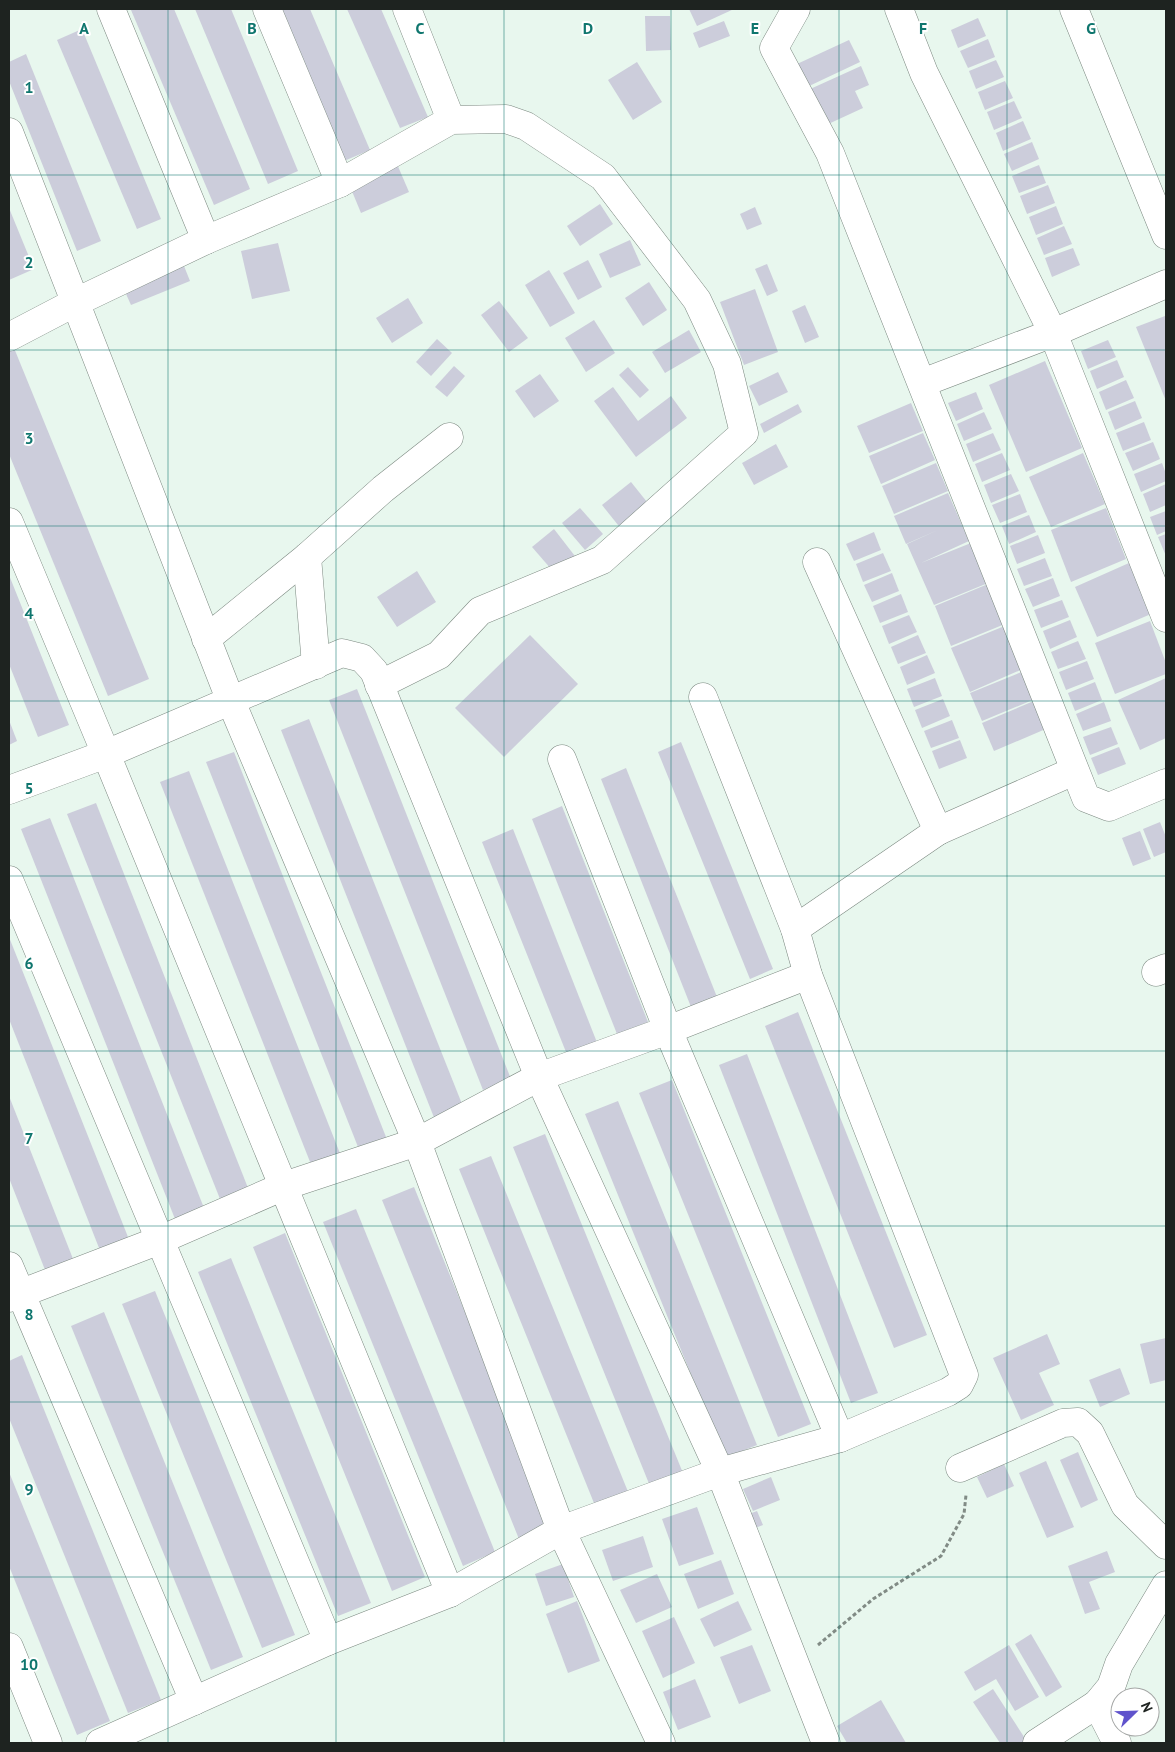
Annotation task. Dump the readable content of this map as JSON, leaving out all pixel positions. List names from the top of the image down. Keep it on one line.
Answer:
{"north":"top right","grid":{"columns":["A","B","C","D","E","F","G"],"rows":["1","2","3","4","5","6","7","8","9","10"]}}
